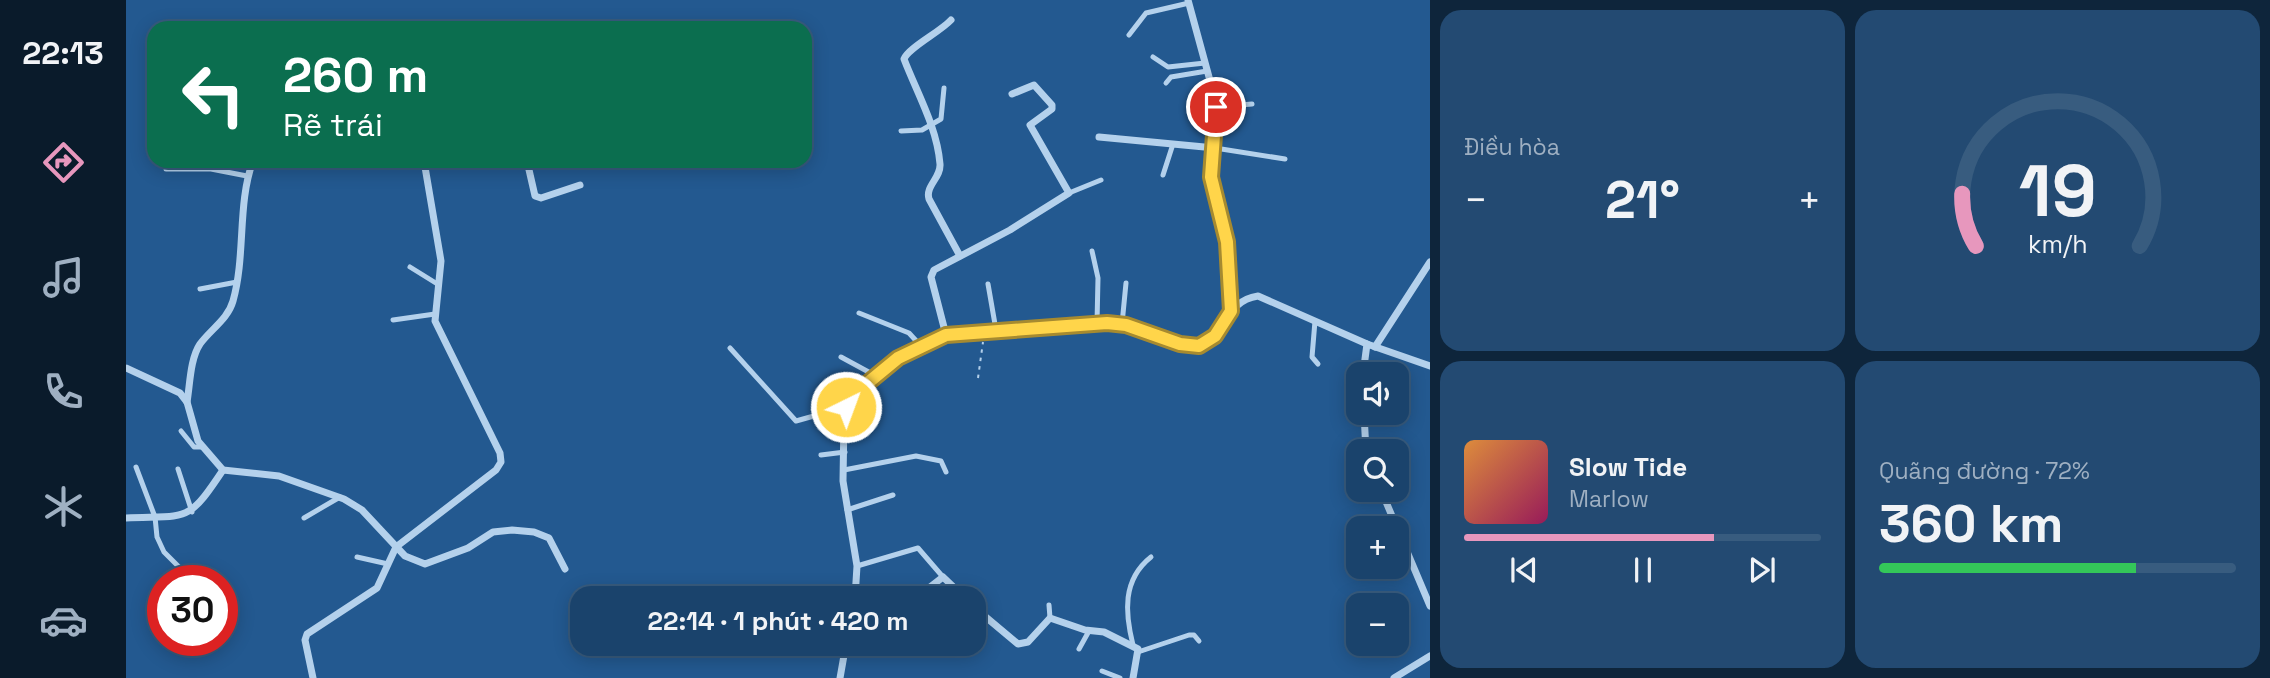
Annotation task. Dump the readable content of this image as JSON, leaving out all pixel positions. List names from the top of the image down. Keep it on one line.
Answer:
{"page":{"tabs":"22:13","tile":["Điều hòa",["Quãng đường · 72%","360 km"]],"turn":["260 m","Rẽ trái"],"heat":["−","21°","+"],"map_buttons":["+","−"],"song":["Slow Tide","Marlow"],"limit":"30","trip":"22:14 · 1 phút · 420 m","gauge":["19","km/h"]}}
